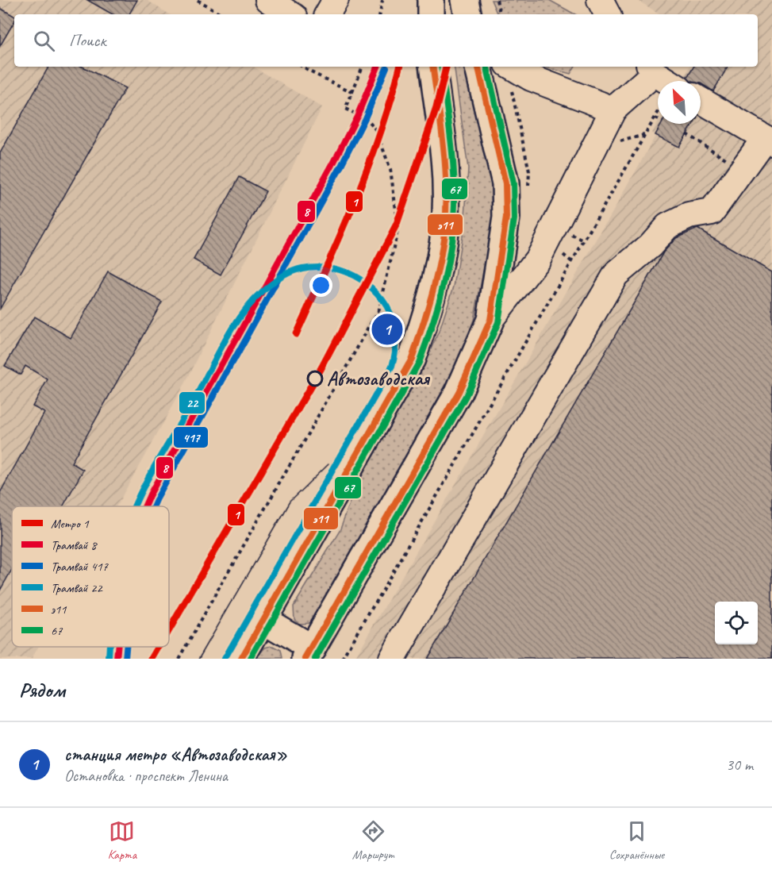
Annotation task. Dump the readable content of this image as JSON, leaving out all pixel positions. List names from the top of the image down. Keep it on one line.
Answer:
{"places":["Автозаводская"],"lines":["metro line 1","tram line 8","transit line э11","transit line 67","tram line 417","tram line 22"],"legend":["Метро 1","Трамвай 8","Трамвай 417","Трамвай 22","э11","67"],"north":"top left","page":{"search":"Поиск","pins":"1","heading":"Рядом","list":[{"mark":"1","name":"станция метро «Автозаводская»","note":"Остановка · проспект Ленина","value":"30 m"}],"nav":["Карта","Маршрут","Сохранённые"]}}
